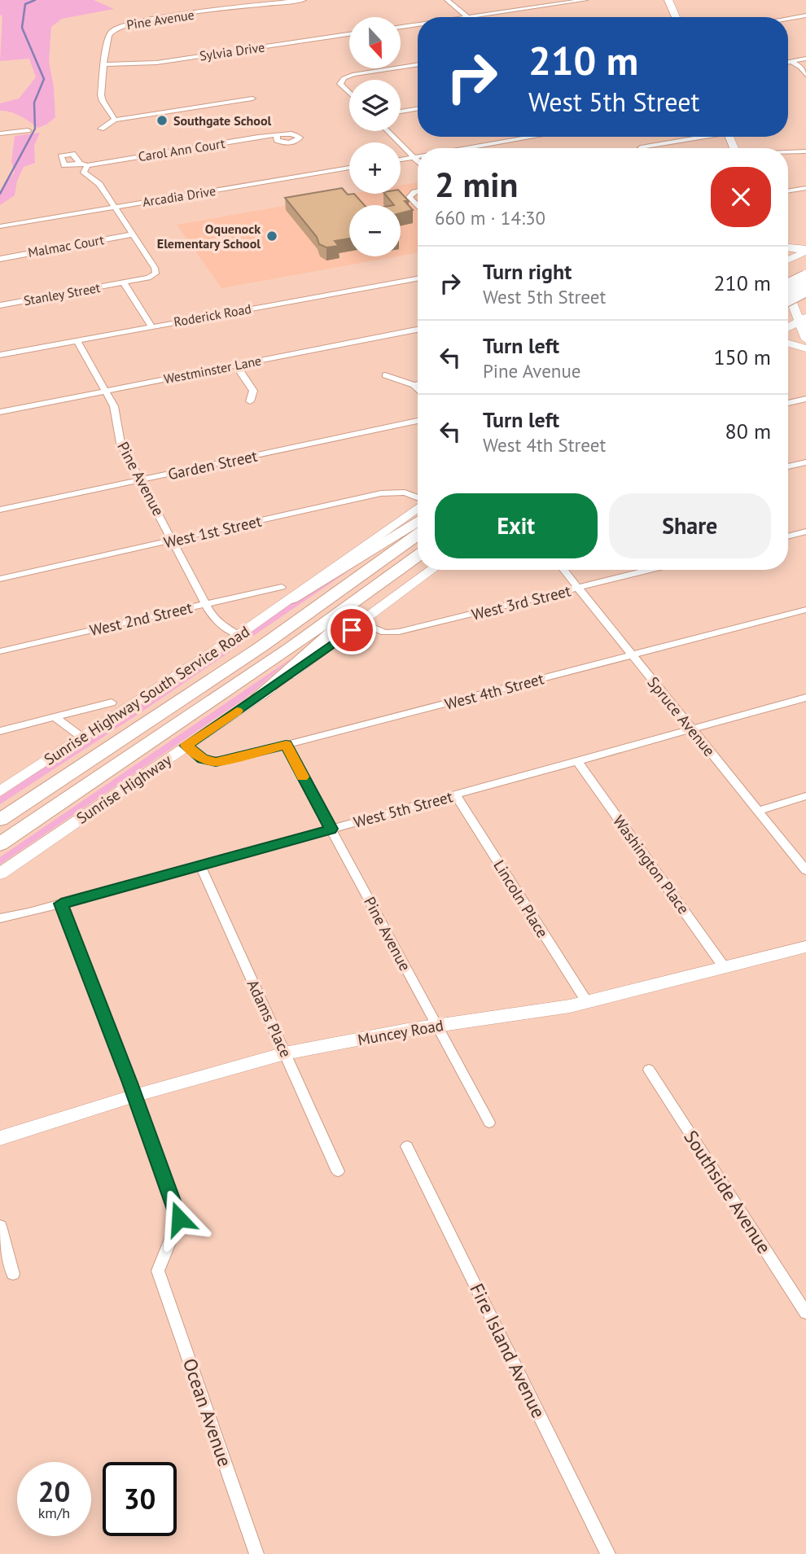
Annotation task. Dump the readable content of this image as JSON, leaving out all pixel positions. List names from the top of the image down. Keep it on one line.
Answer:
{"streets":{"highway":["Sunrise Highway"],"main road":["Sunrise Highway South Service Road","Muncey Road"],"street":["Pine Avenue","Sylvia Drive","Carol Ann Court","Arcadia Drive","Malmac Court","Stanley Street","Roderick Road","Westminster Lane","Garden Street","West 1st Street","West 3rd Street","West 2nd Street","West 4th Street","Spruce Avenue","West 5th Street","Washington Place","Lincoln Place","Adams Place","Southside Avenue","Fire Island Avenue","Ocean Avenue"]},"crossings":[["Pine Avenue","Sylvia Drive"],["Pine Avenue","Roderick Road"],["Pine Avenue","Westminster Lane"],["Pine Avenue","Garden Street"],["Pine Avenue","West 1st Street"],["Pine Avenue","West 2nd Street"],["Pine Avenue","West 4th Street"],["Pine Avenue","Sunrise Highway South Service Road"],["Pine Avenue","West 5th Street"],["Pine Avenue","Muncey Road"],["Carol Ann Court","Arcadia Drive"],["West 3rd Street","Spruce Avenue"],["West 3rd Street","Sunrise Highway"],["West 4th Street","Spruce Avenue"],["West 4th Street","Sunrise Highway"],["Spruce Avenue","West 5th Street"],["West 5th Street","Washington Place"],["West 5th Street","Lincoln Place"],["West 5th Street","Adams Place"],["Washington Place","Muncey Road"],["Lincoln Place","Muncey Road"],["Adams Place","Muncey Road"]],"places":["Southgate School","Oquenock Elementary School"],"north":"bottom","page":{"map_buttons":["+","−"],"turn":["210 m","West 5th Street"],"heading":["2 min","660 m · 14:30"],"list":[{"name":"Turn right","note":"West 5th Street","value":"210 m"},{"name":"Turn left","note":"Pine Avenue","value":"150 m"},{"name":"Turn left","note":"West 4th Street","value":"80 m"}],"buttons":["Exit","Share"],"speed":"20 km/h","limit":"30"}}
